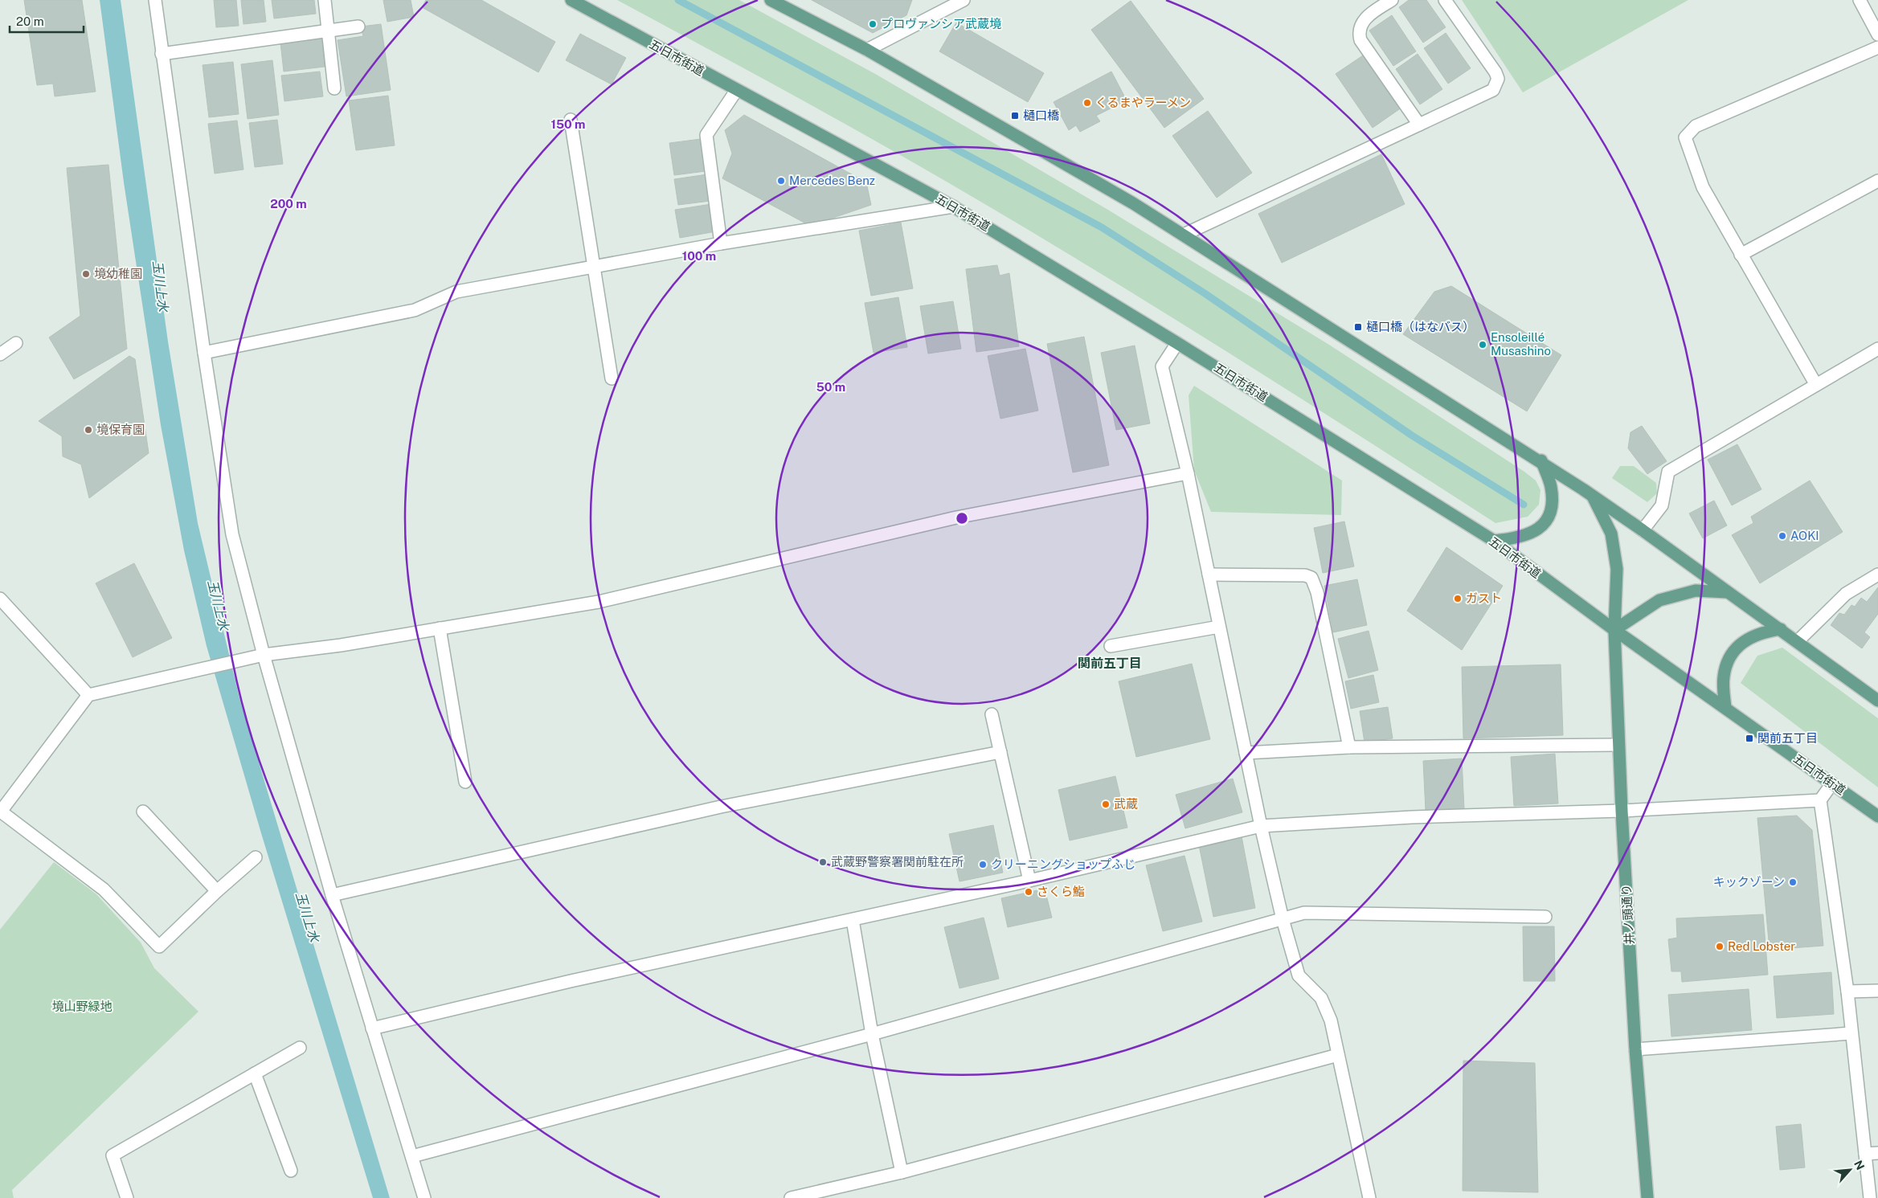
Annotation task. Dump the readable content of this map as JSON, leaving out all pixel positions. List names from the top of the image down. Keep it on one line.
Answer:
{"streets":{"main road":["五日市街道","井ノ頭通り"]},"crossings":[["五日市街道","井ノ頭通り"]],"districts":["関前五丁目"],"water":["玉川上水"],"parks":["境山野緑地"],"places":{"other":["プロヴァンシア武蔵境","くるまやラーメン","Mercedes Benz","境幼稚園","Ensoleillé Musashino","境保育園","AOKI","ガスト","武蔵","武蔵野警察署関前駐在所","クリーニングショップふじ","キックゾーン","さくら鮨","Red Lobster"],"transit":["樋口橋","樋口橋（はなバス）","関前五丁目"]},"scale_bar":"20 m","north":"top right","rings":["150 m","200 m","100 m","50 m"]}
